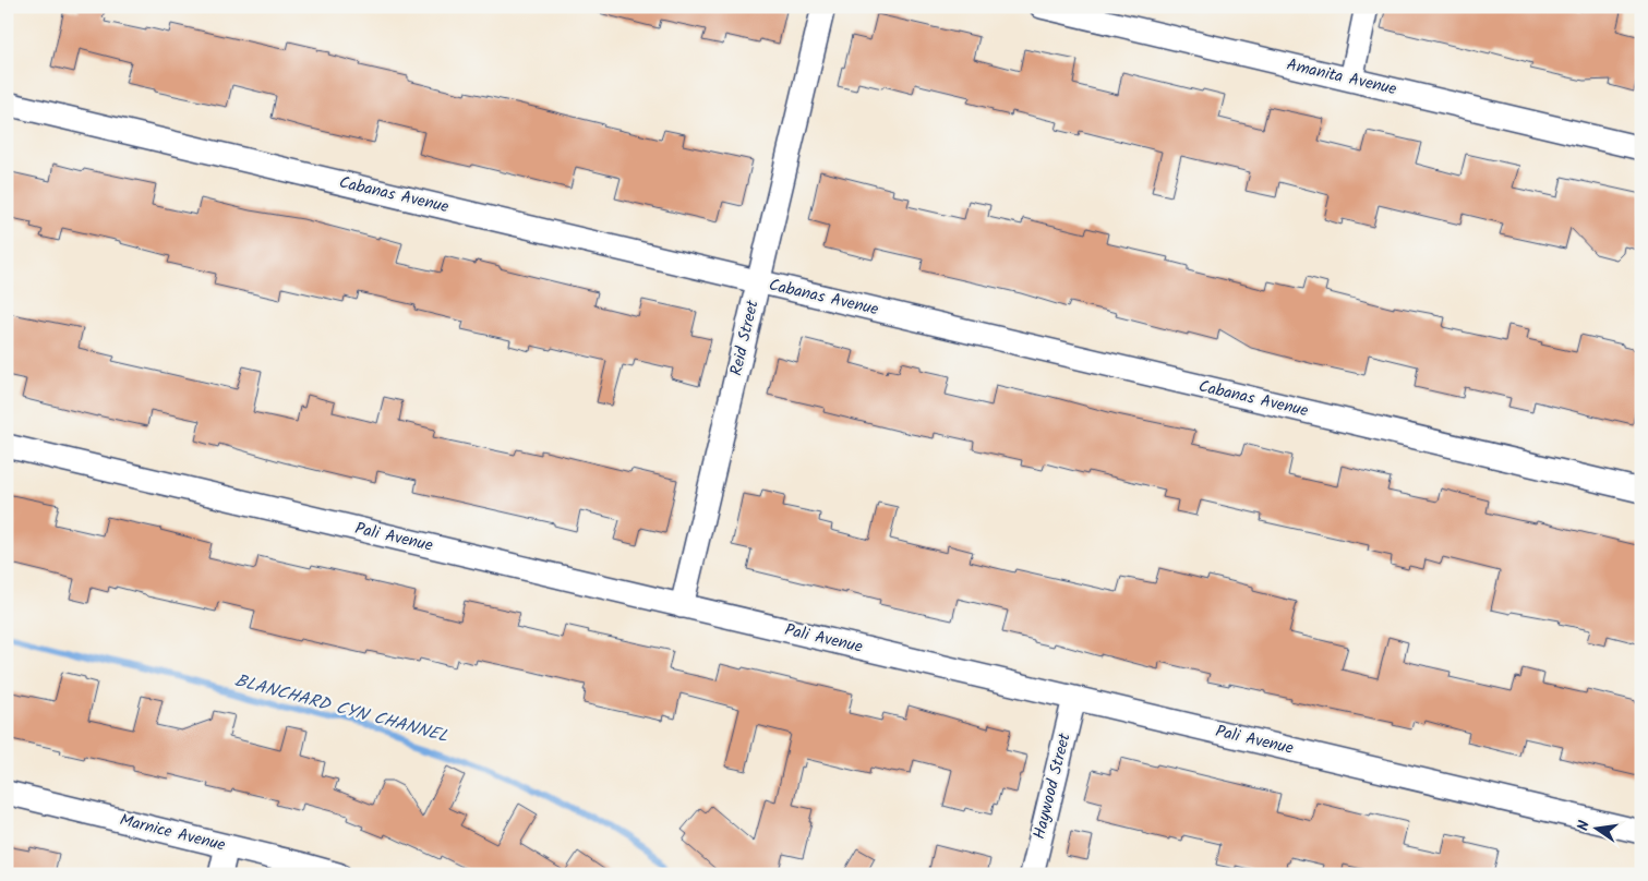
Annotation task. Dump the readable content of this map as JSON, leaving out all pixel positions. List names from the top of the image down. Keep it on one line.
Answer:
{"streets":{"street":["Amanita Avenue","Cabanas Avenue","Reid Street","Pali Avenue","Haywood Street","Marnice Avenue"]},"crossings":[["Cabanas Avenue","Reid Street"],["Reid Street","Pali Avenue"],["Pali Avenue","Haywood Street"]],"water":["BLANCHARD CYN CHANNEL"],"north":"left"}
